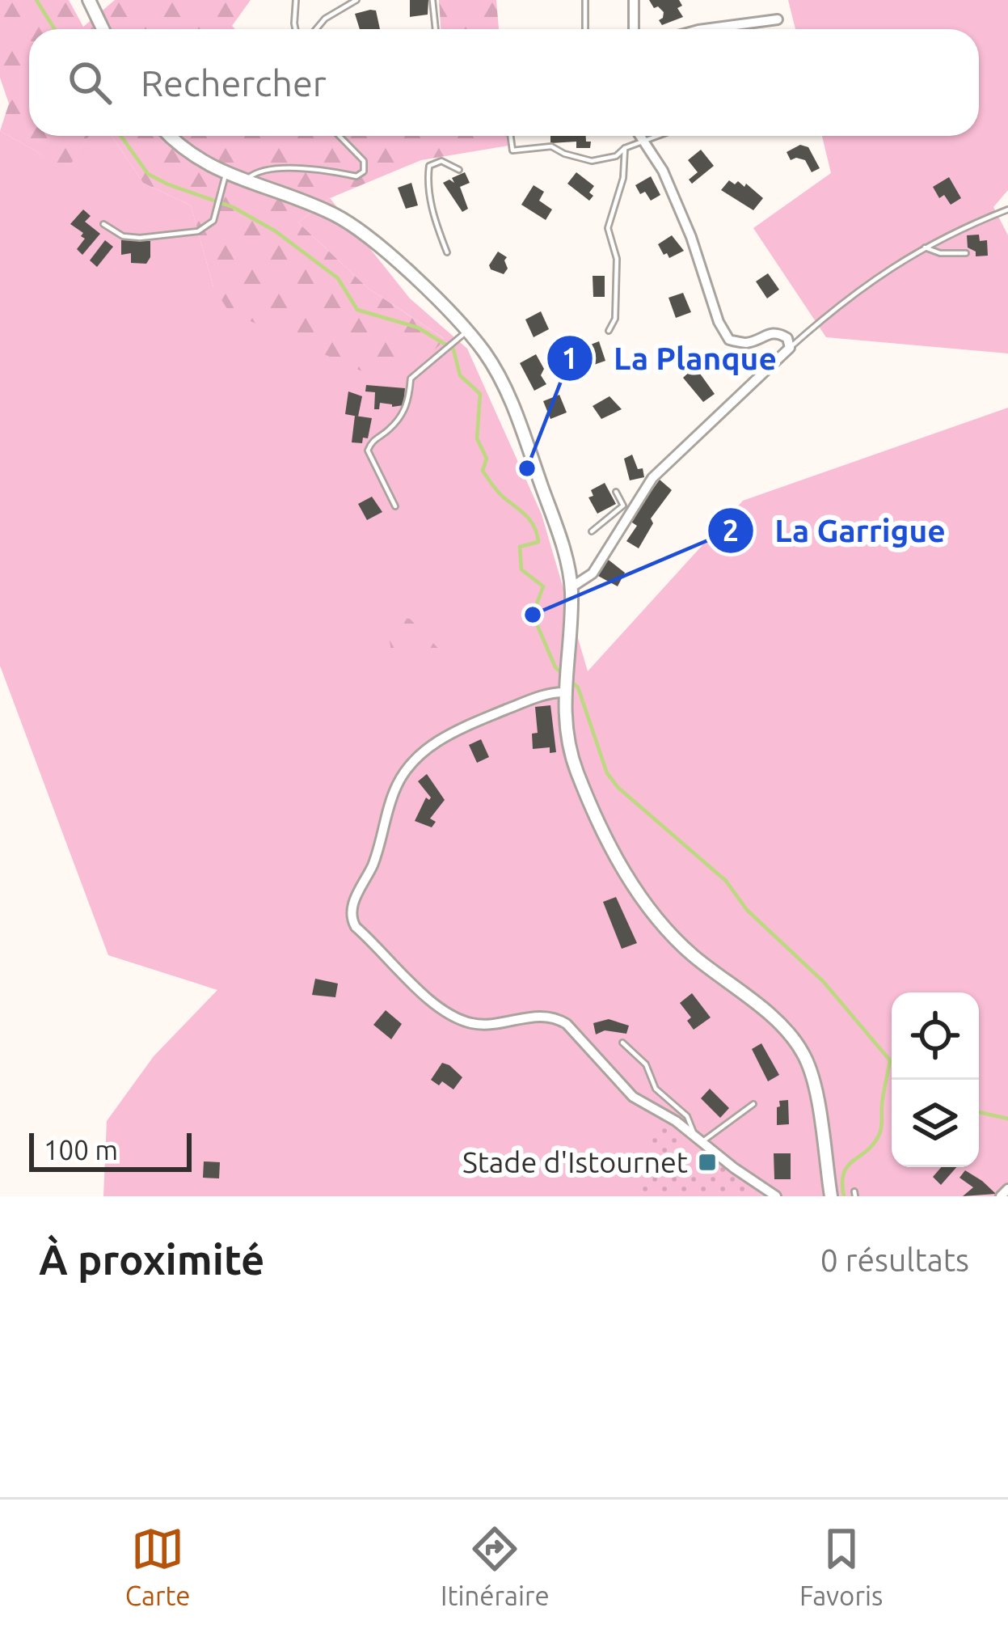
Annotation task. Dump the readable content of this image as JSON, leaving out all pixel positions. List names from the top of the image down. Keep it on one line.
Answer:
{"places":{"other":["La Planque","La Garrigue"],"transit":["Stade d'Istournet"]},"scale_bar":"100 m","page":{"search":"Rechercher","scale":"100 m","heading":["À proximité","0 résultats"],"nav":["Carte","Itinéraire","Favoris"]}}
